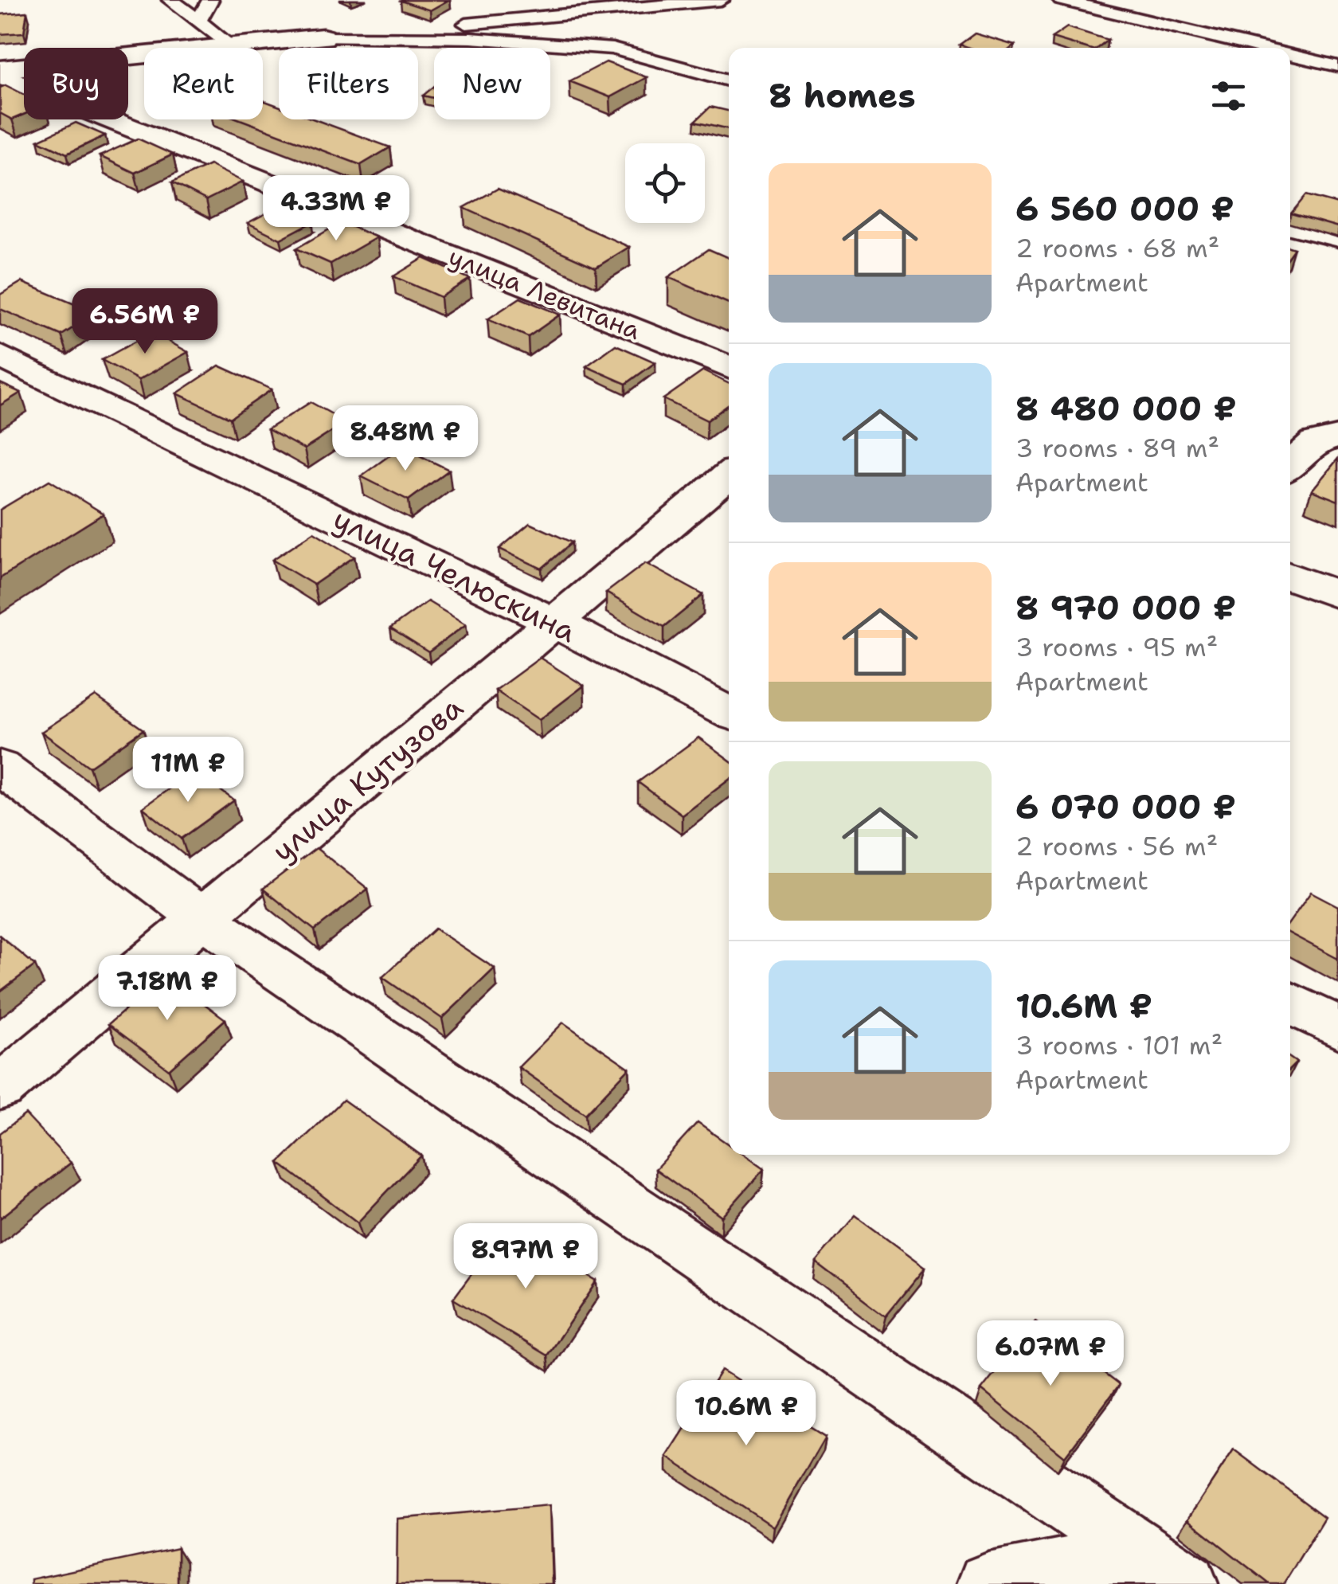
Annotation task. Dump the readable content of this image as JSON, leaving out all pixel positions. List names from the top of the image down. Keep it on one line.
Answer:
{"streets":{"street":["улица Левитана","улица Челюскина","улица Кутузова"]},"crossings":[["улица Челюскина","улица Кутузова"]],"page":{"chip":["Buy","Rent","Filters","New"],"heading":"8 homes","list":[{"name":"6 560 000 ₽","note":"2 rooms · 68 m² · Apartment"},{"name":"8 480 000 ₽","note":"3 rooms · 89 m² · Apartment"},{"name":"8 970 000 ₽","note":"3 rooms · 95 m² · Apartment"},{"name":"6 070 000 ₽","note":"2 rooms · 56 m² · Apartment"},{"name":"10.6M ₽","note":"3 rooms · 101 m² · Apartment"}],"price":["4.33M ₽","6.56M ₽","8.48M ₽","11M ₽","7.18M ₽","8.97M ₽","6.07M ₽","10.6M ₽"]}}
